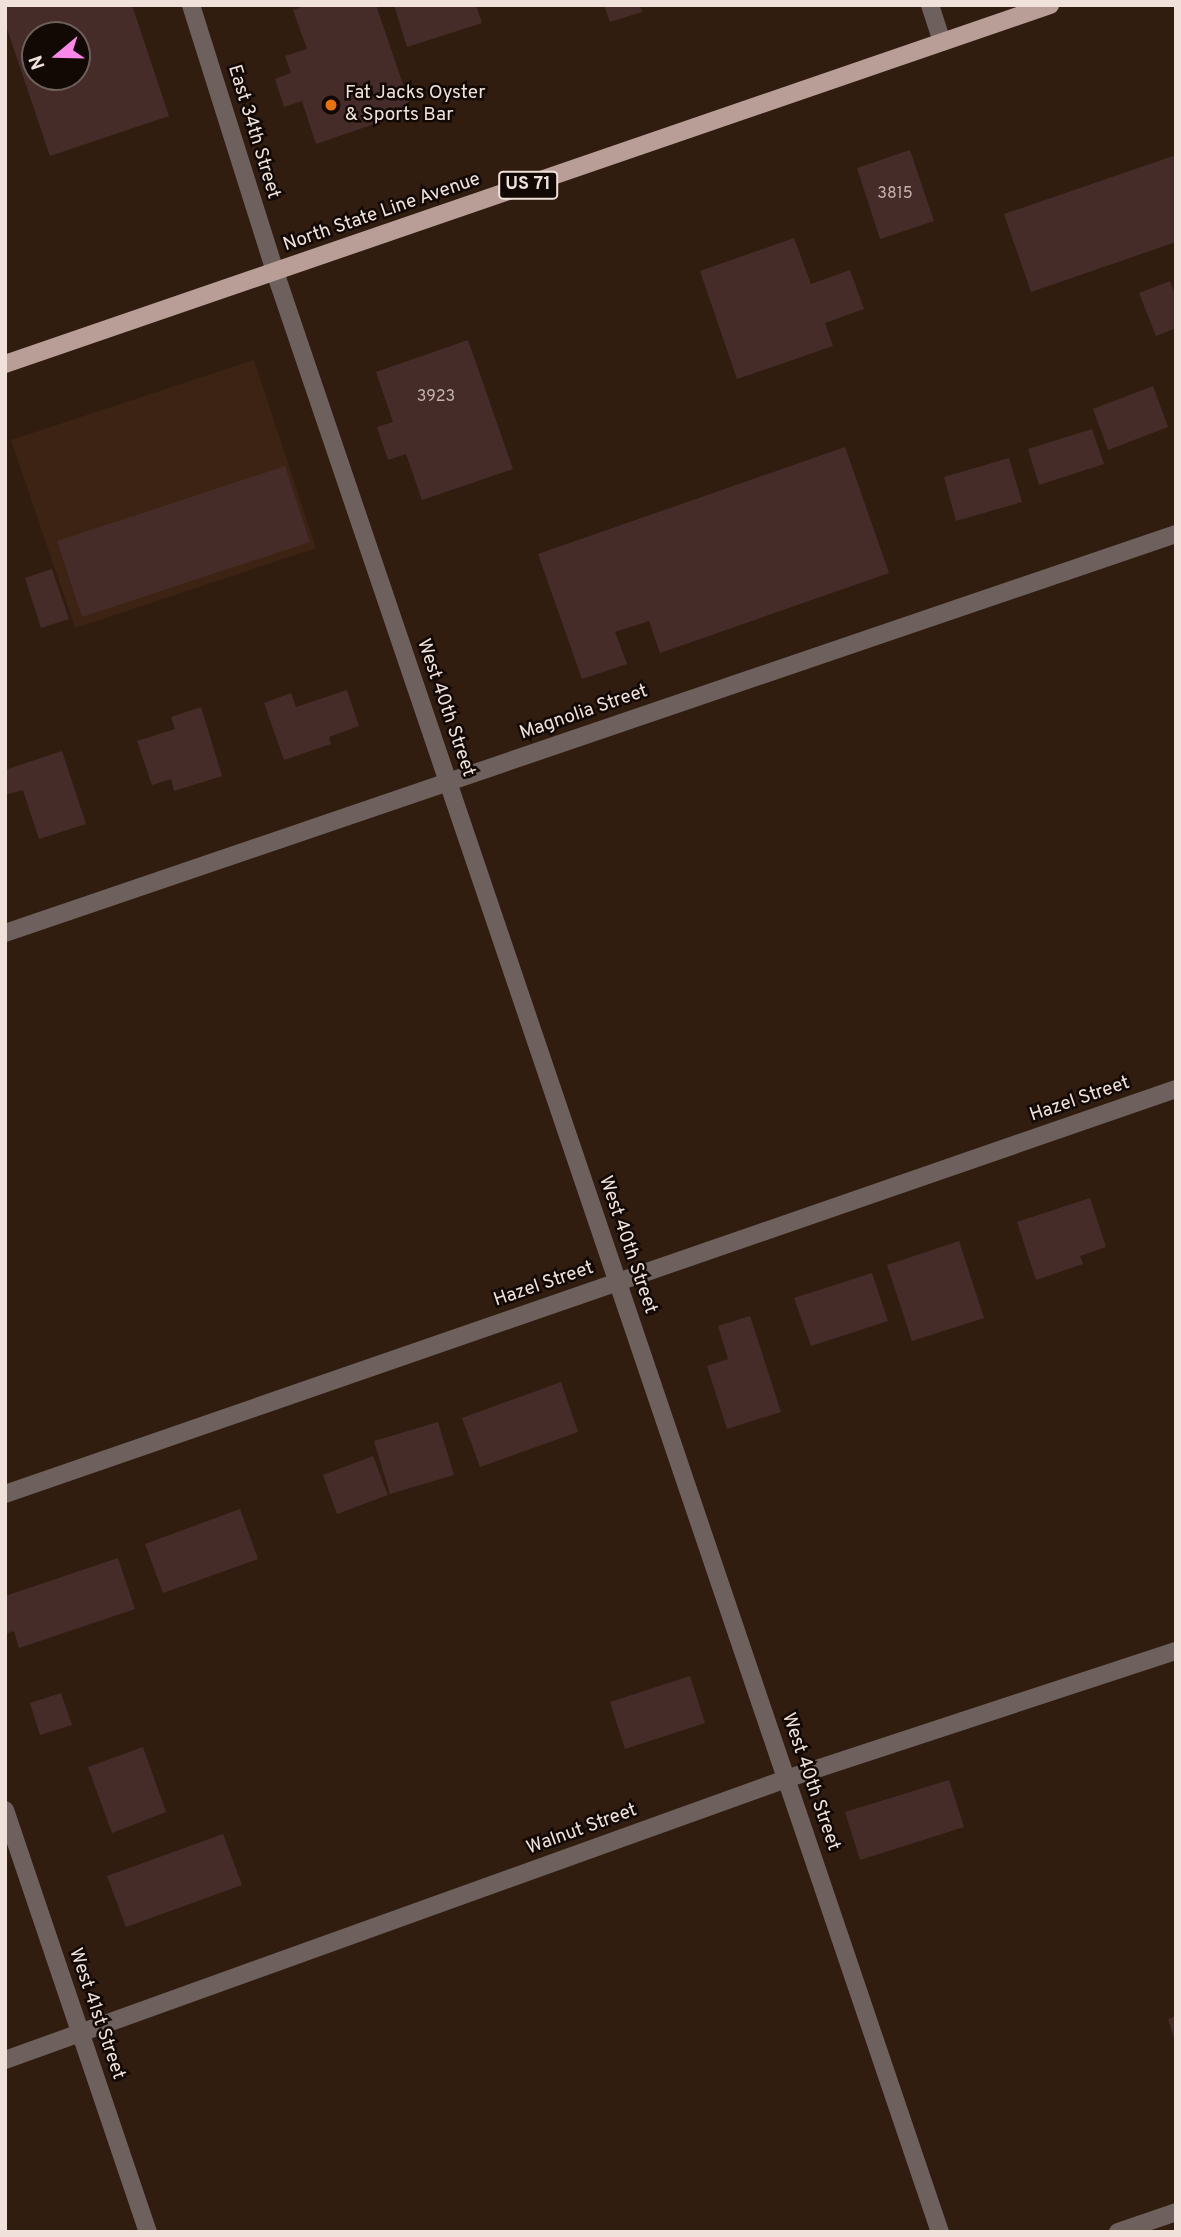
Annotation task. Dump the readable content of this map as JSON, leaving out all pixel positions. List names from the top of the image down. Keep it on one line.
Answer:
{"streets":{"main road":["US 71","North State Line Avenue"],"street":["East 34th Street","West 40th Street","Magnolia Street","Hazel Street","Walnut Street","West 41st Street"]},"crossings":[["East 34th Street","North State Line Avenue"],["East 34th Street","West 40th Street"],["North State Line Avenue","West 40th Street"],["West 40th Street","Magnolia Street"],["West 40th Street","Hazel Street"],["West 40th Street","Walnut Street"],["Walnut Street","West 41st Street"]],"places":["Fat Jacks Oyster & Sports Bar"],"house_numbers":["3815","3923"],"north":"left"}
